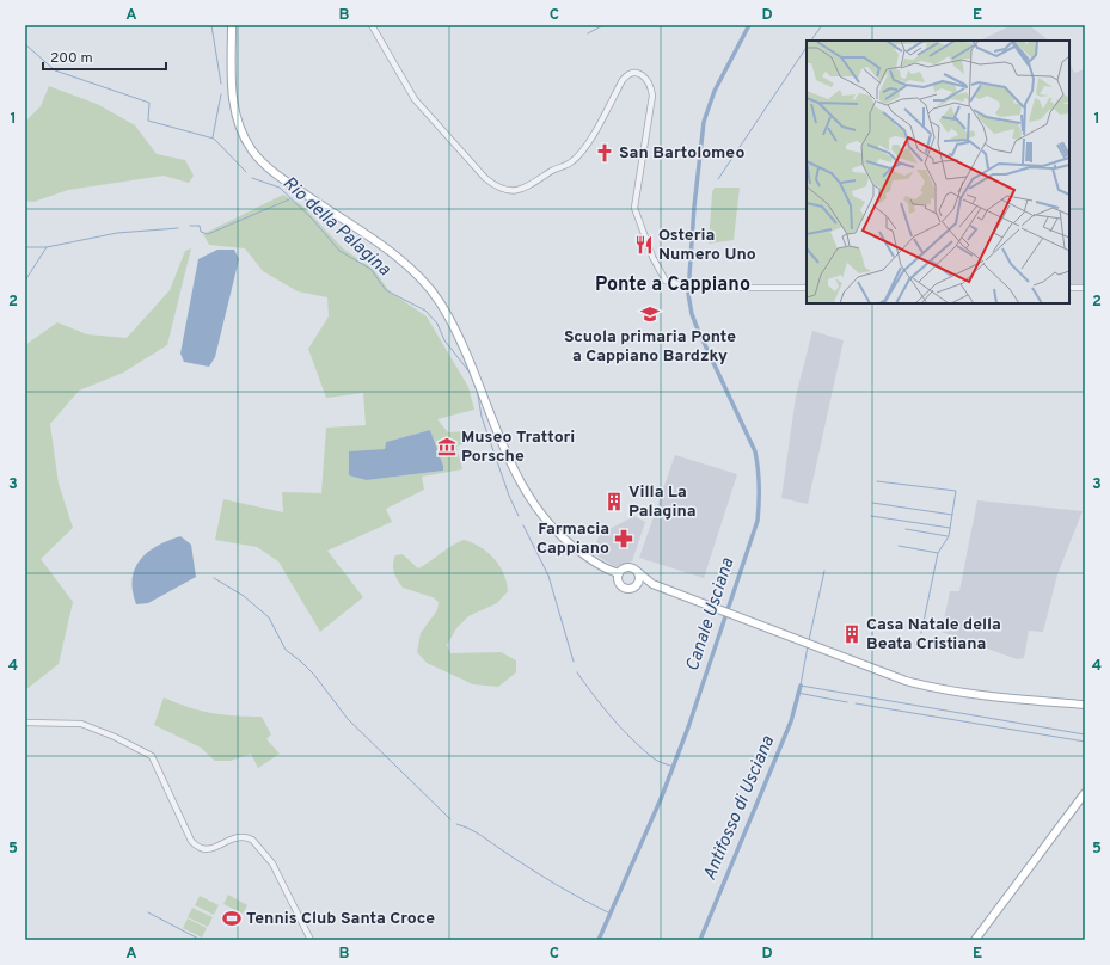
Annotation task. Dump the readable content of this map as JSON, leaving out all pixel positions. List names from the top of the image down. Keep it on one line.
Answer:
{"districts":["Ponte a Cappiano"],"water":["Rio della Palagina","Canale Usciana","Antifosso di Usciana"],"places":{"church":["San Bartolomeo"],"restaurant":["Osteria Numero Uno"],"school or university":["Scuola primaria Ponte a Cappiano Bardzky"],"museum":["Museo Trattori Porsche"],"building":["Villa La Palagina","Casa Natale della Beata Cristiana"],"pharmacy":["Farmacia Cappiano"],"sports":["Tennis Club Santa Croce"]},"scale_bar":"200 m","grid":{"columns":["A","B","C","D","E"],"rows":["1","2","3","4","5"]}}
